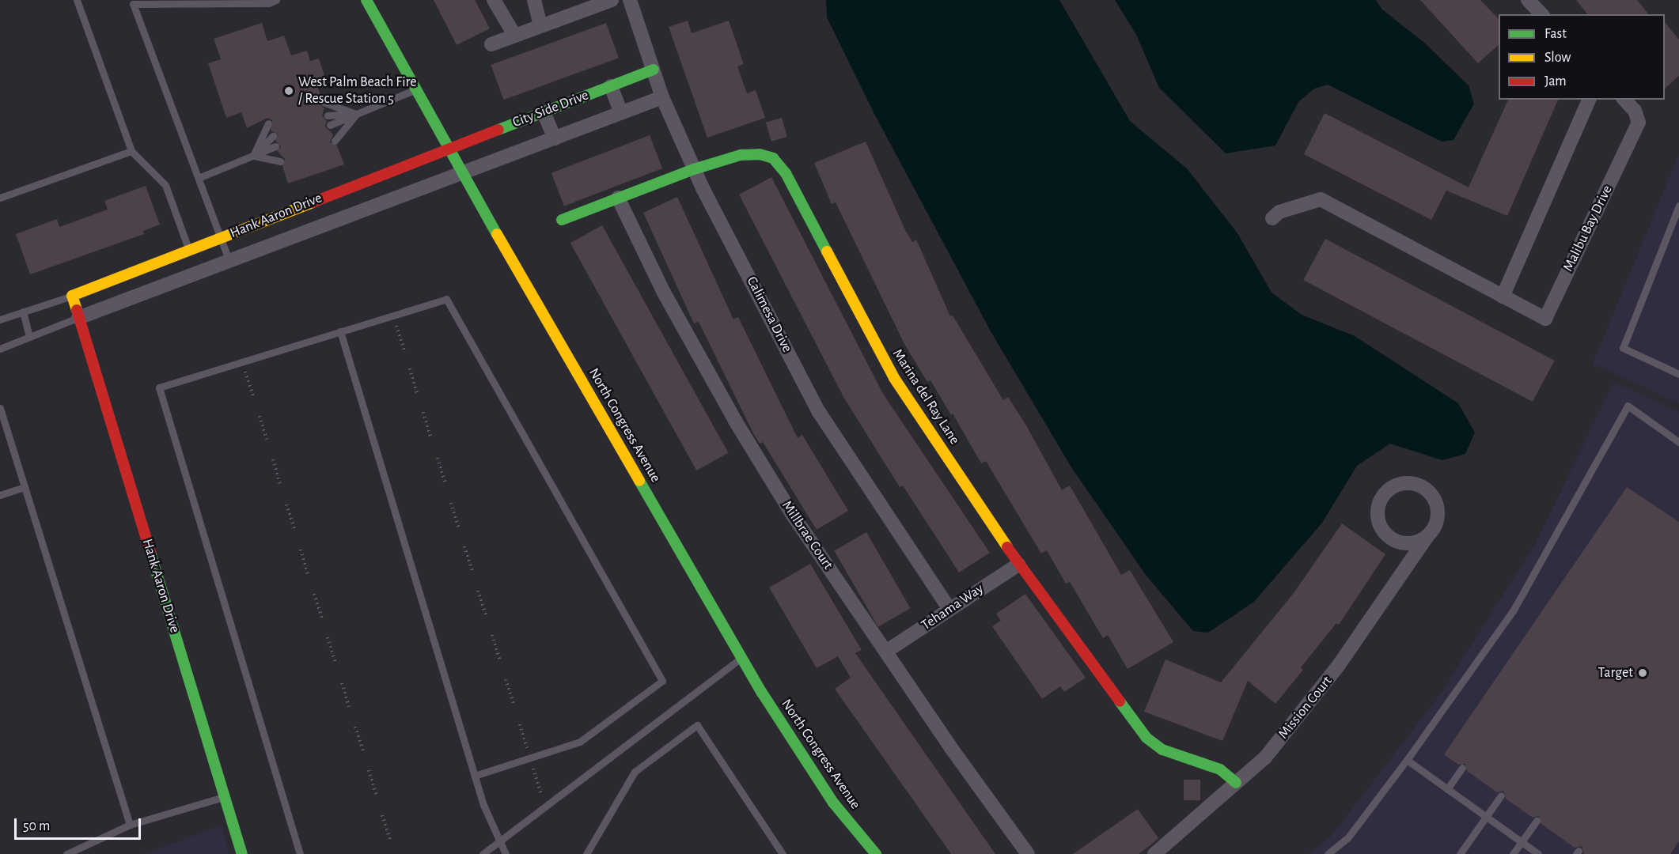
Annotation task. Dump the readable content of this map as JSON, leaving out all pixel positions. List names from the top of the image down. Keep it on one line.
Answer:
{"streets":{"street":["City Side Drive","Hank Aaron Drive","Malibu Bay Drive","Calimesa Drive","Marina del Ray Lane","North Congress Avenue","Millbrae Court","Tehama Way","Mission Court"]},"crossings":[["City Side Drive","Hank Aaron Drive"],["City Side Drive","Calimesa Drive"],["City Side Drive","North Congress Avenue"],["Hank Aaron Drive","North Congress Avenue"],["Calimesa Drive","Marina del Ray Lane"],["Calimesa Drive","Tehama Way"],["Marina del Ray Lane","Millbrae Court"],["Marina del Ray Lane","Tehama Way"],["Marina del Ray Lane","Mission Court"],["Millbrae Court","Tehama Way"]],"places":["West Palm Beach Fire / Rescue Station 5","Target"],"legend":["Fast","Slow","Jam"],"scale_bar":"50 m"}
